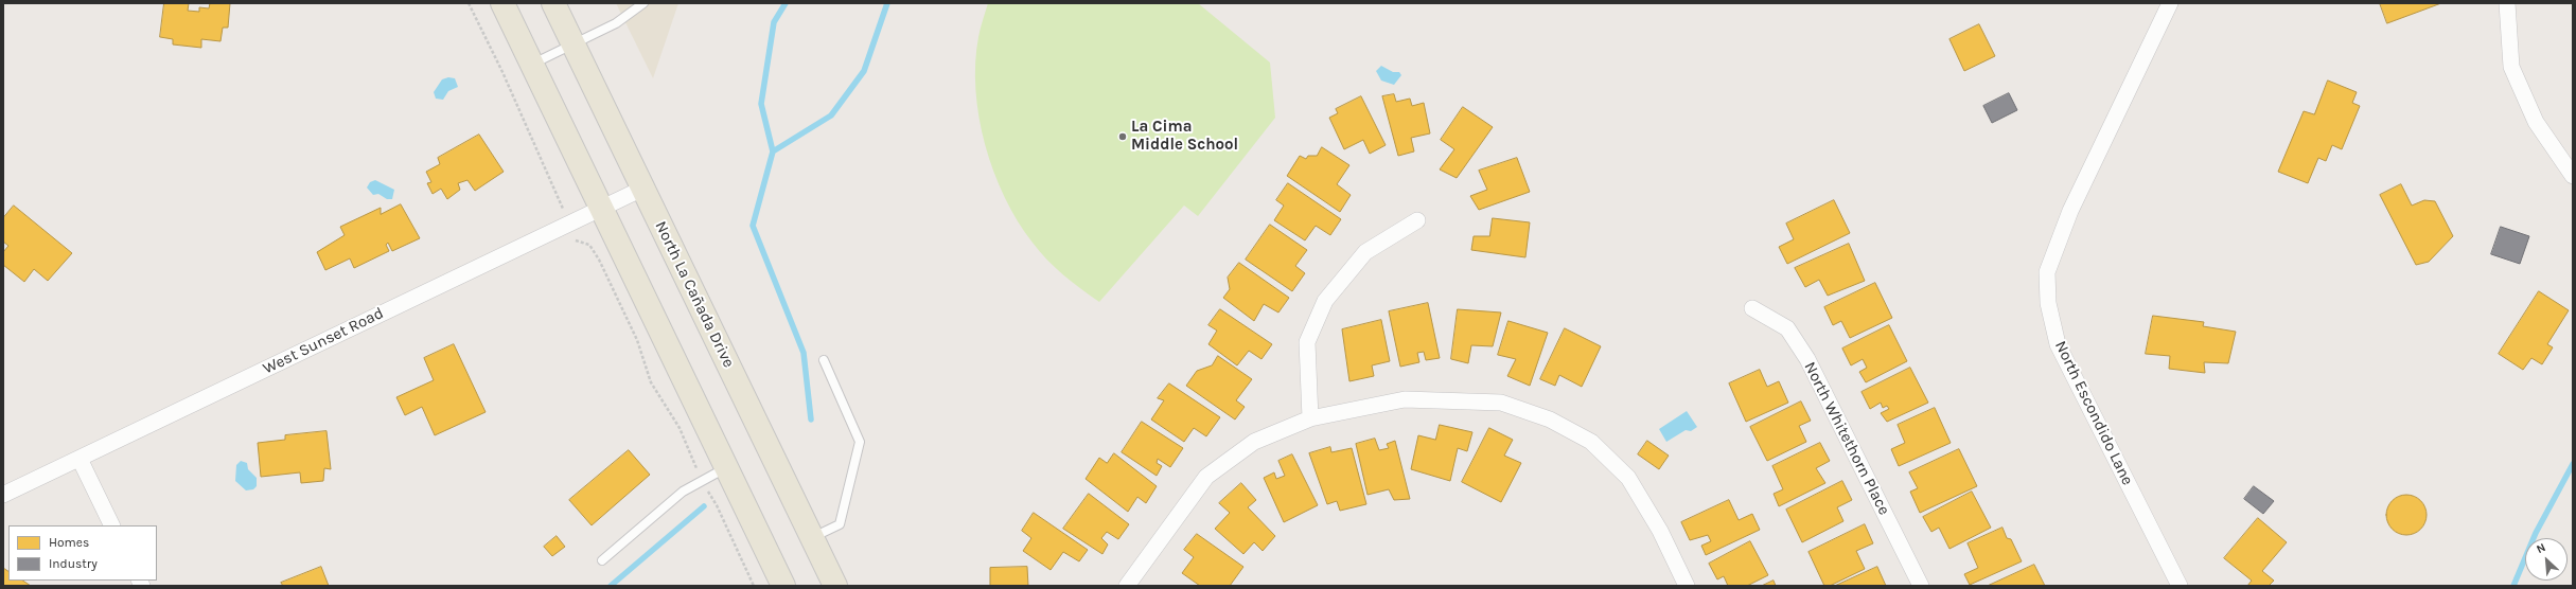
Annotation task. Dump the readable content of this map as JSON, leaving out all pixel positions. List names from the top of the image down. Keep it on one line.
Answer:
{"streets":{"main road":["North La Cañada Drive"],"street":["West Sunset Road","North Escondido Lane","North Whitethorn Place"]},"crossings":[["North La Cañada Drive","West Sunset Road"]],"places":["La Cima Middle School"],"legend":["Homes","Industry"],"north":"top left"}
